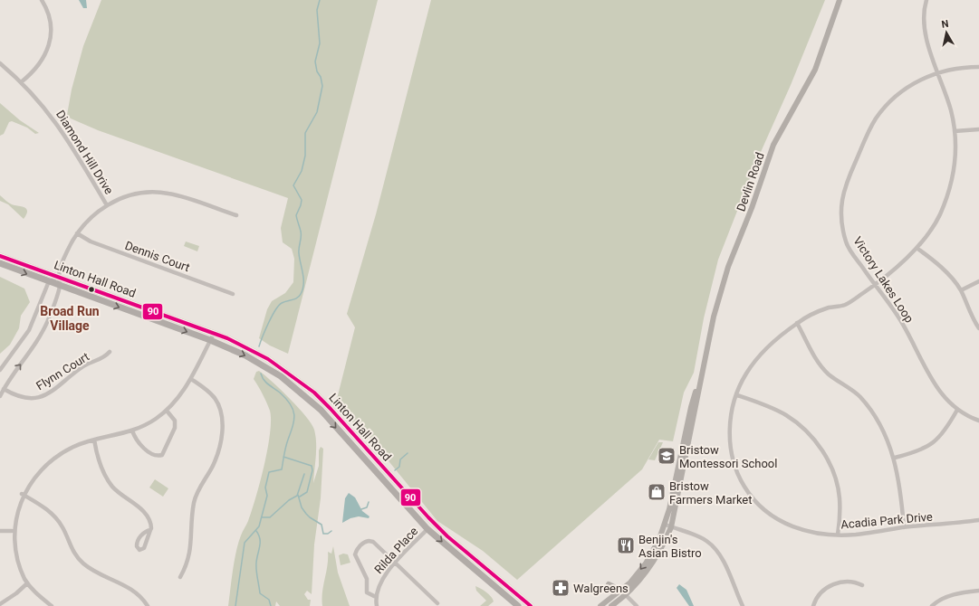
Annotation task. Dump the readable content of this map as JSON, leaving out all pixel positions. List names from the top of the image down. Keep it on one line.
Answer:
{"streets":{"main road":["Devlin Road","Linton Hall Road"],"street":["Diamond Hill Drive","Dennis Court","Victory Lakes Loop","Flynn Court","Acadia Park Drive","Rilda Place"]},"crossings":[["Linton Hall Road","Rilda Place"],["Victory Lakes Loop","Acadia Park Drive"]],"districts":["Broad Run Village"],"places":{"school or university":["Bristow Montessori School"],"shop":["Bristow Farmers Market"],"restaurant":["Benjin's Asian Bistro"],"pharmacy":["Walgreens"]},"lines":["transit line 90"],"north":"top"}
